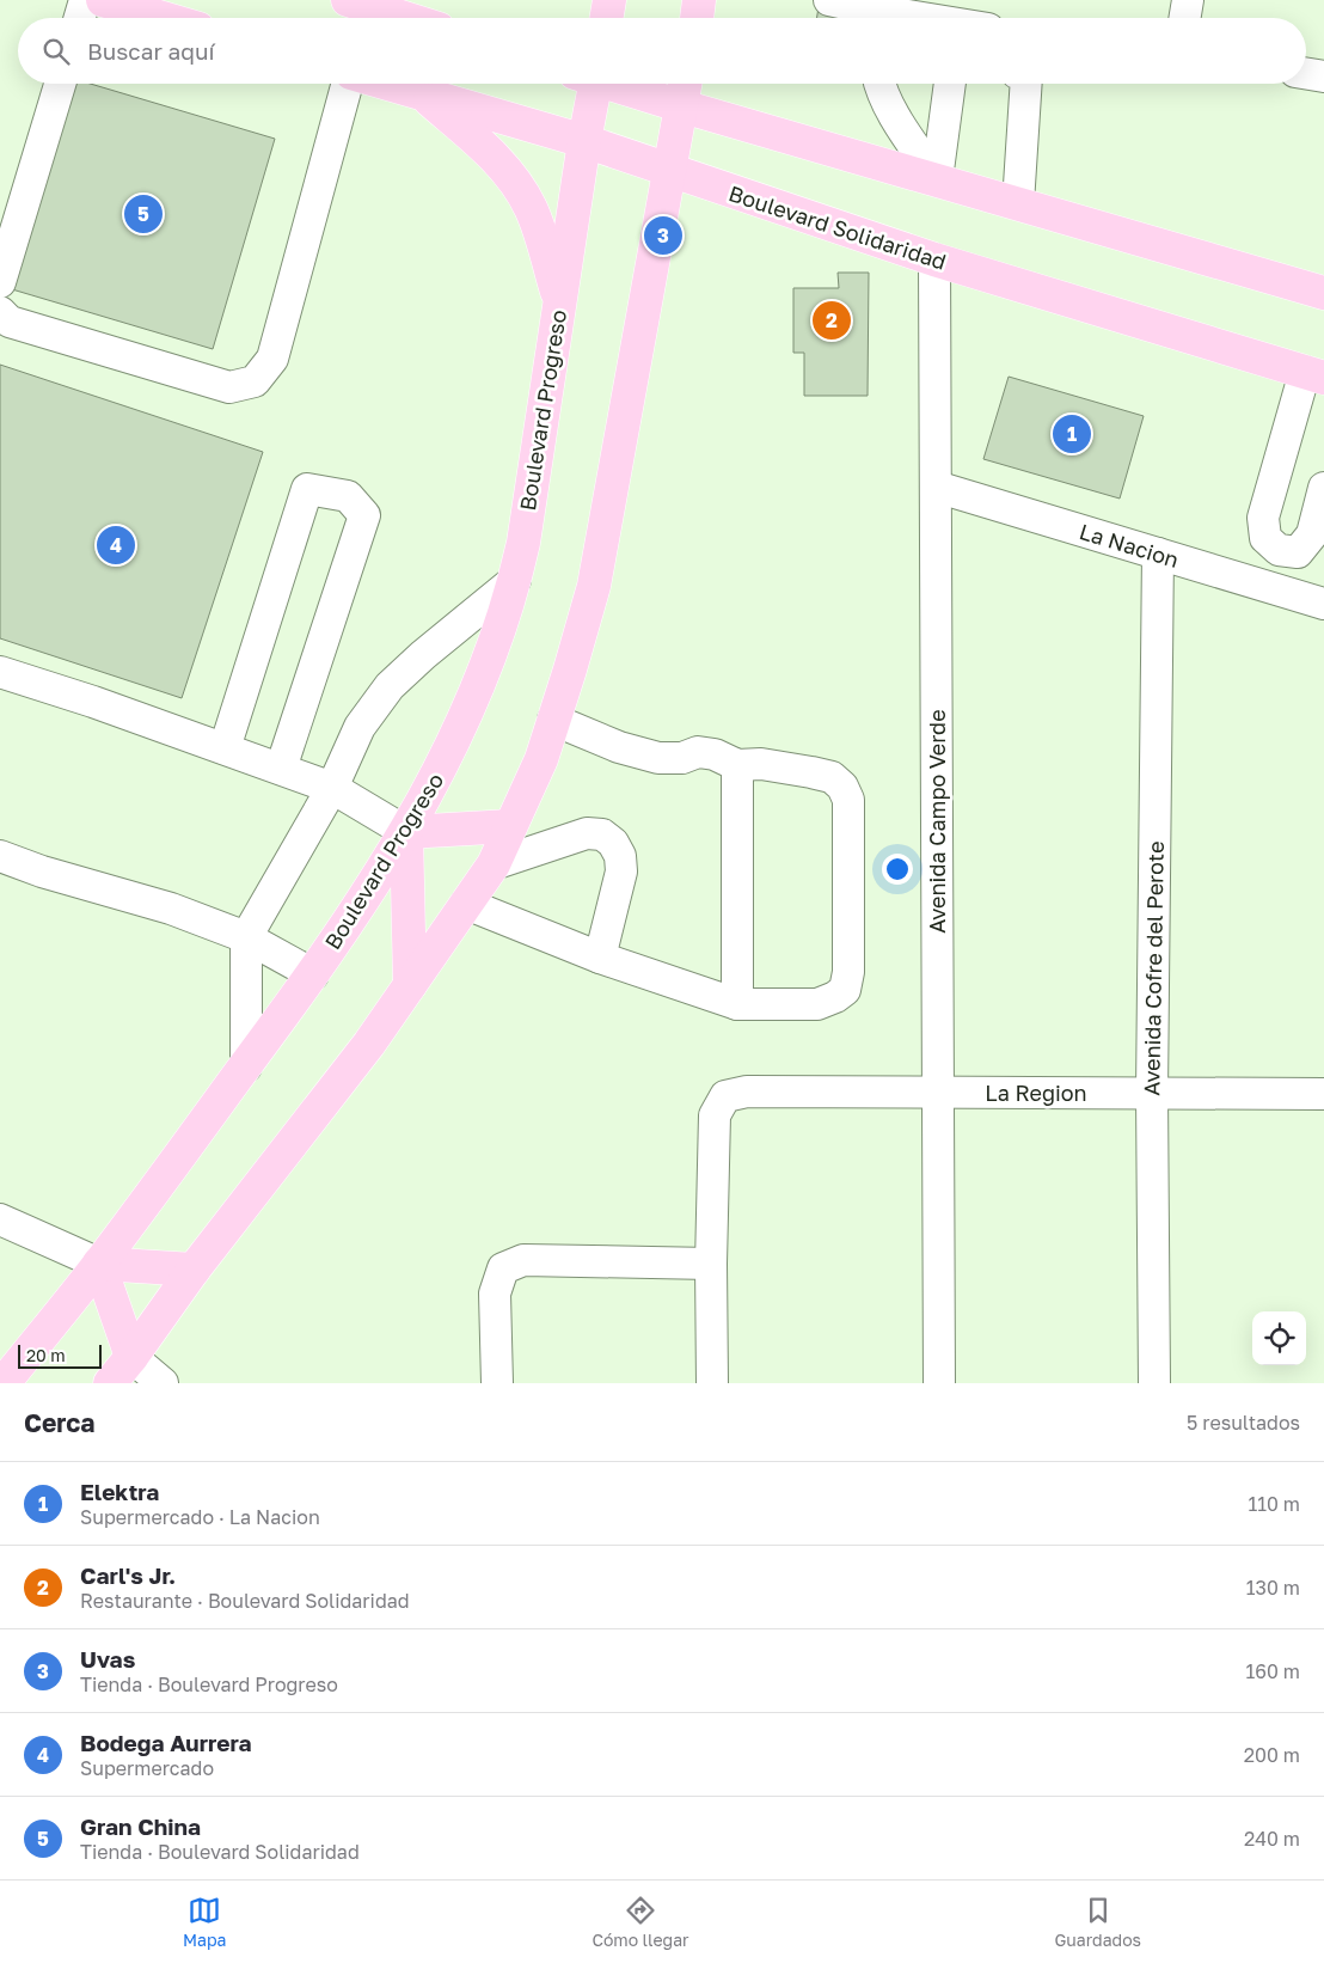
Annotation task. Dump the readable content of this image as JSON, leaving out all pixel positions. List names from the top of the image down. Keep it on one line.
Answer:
{"streets":{"main road":["Boulevard Solidaridad","Boulevard Progreso"],"street":["La Nacion","Avenida Campo Verde","Avenida Cofre del Perote","La Region"]},"crossings":[["Boulevard Solidaridad","Boulevard Progreso"],["Boulevard Solidaridad","Avenida Campo Verde"],["La Nacion","Avenida Campo Verde"],["La Nacion","Avenida Cofre del Perote"],["Avenida Campo Verde","La Region"],["Avenida Cofre del Perote","La Region"]],"scale_bar":"20 m","page":{"search":"Buscar aquí","pins":["5","3","2","1","4"],"scale":"20 m","heading":["Cerca","5 resultados"],"list":[{"mark":"1","name":"Elektra","note":"Supermercado · La Nacion","value":"110 m"},{"mark":"2","name":"Carl's Jr.","note":"Restaurante · Boulevard Solidaridad","value":"130 m"},{"mark":"3","name":"Uvas","note":"Tienda · Boulevard Progreso","value":"160 m"},{"mark":"4","name":"Bodega Aurrera","note":"Supermercado","value":"200 m"},{"mark":"5","name":"Gran China","note":"Tienda · Boulevard Solidaridad","value":"240 m"}],"nav":["Mapa","Cómo llegar","Guardados"]}}
